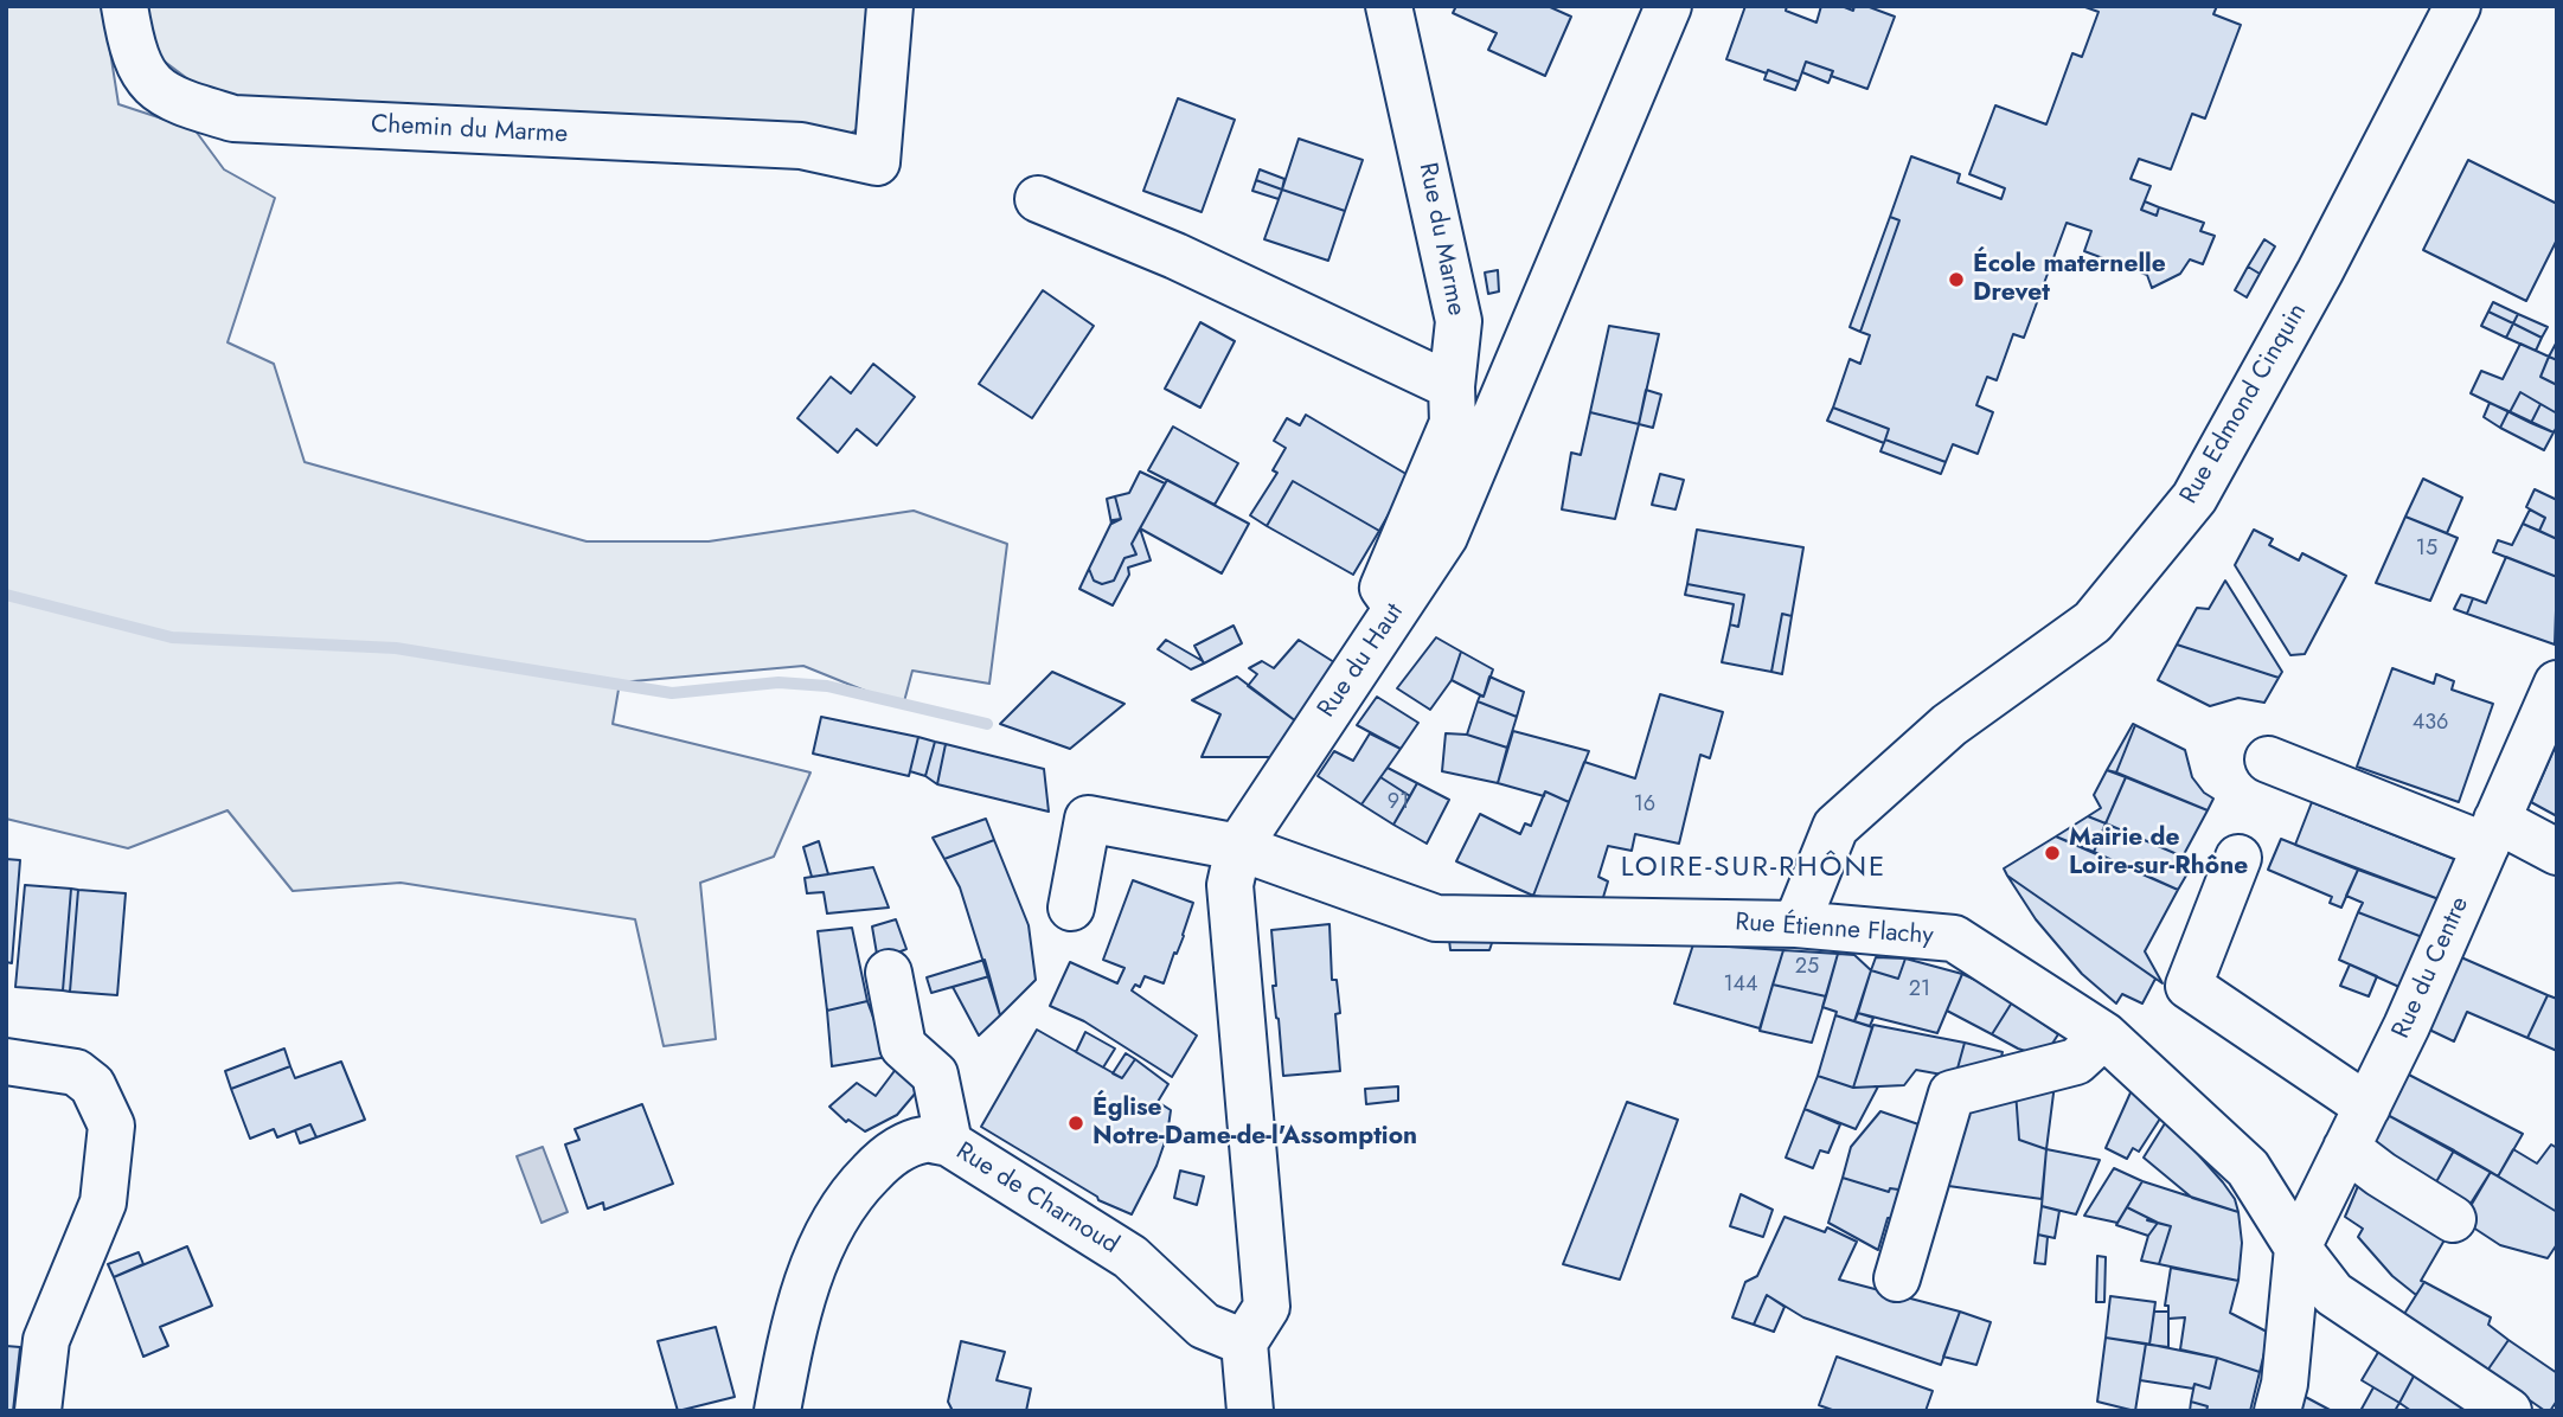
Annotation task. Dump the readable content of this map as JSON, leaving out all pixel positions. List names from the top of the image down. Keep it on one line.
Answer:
{"streets":{"street":["Chemin du Marme","Rue du Marme","Rue Edmond Cinquin","Rue du Haut","Rue Étienne Flachy","Rue du Centre","Rue de Charnoud"]},"crossings":[["Rue du Marme","Rue du Haut"],["Rue Edmond Cinquin","Rue Étienne Flachy"],["Rue du Haut","Rue Étienne Flachy"],["Rue du Haut","Rue de Charnoud"],["Rue Étienne Flachy","Rue du Centre"]],"districts":["LOIRE-SUR-RHÔNE"],"places":["École maternelle Drevet","Mairie de Loire-sur-Rhône","Église Notre-Dame-de-l'Assomption"],"house_numbers":["15","436","91","16","25","144","21"]}
